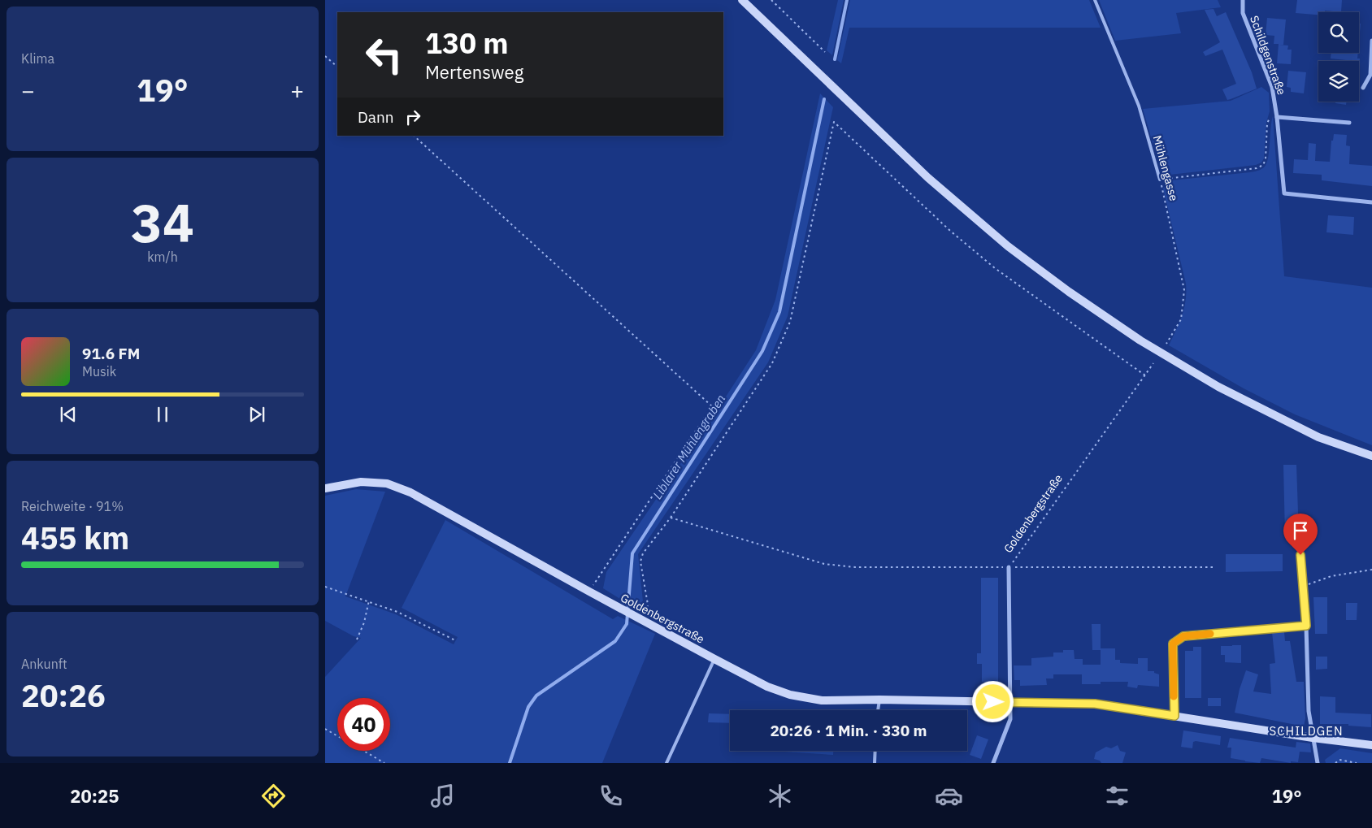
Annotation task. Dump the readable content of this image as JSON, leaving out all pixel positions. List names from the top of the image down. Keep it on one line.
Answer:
{"streets":{"street":["Schildgenstraße","Goldenbergstraße"],"lane":["Mühlengasse"]},"districts":["SCHILDGEN"],"water":["Liblarer Mühlengraben"],"page":{"tile":["Klima",["34","km/h"],["Reichweite · 91%","455 km"],["Ankunft","20:26"]],"turn":["130 m","Mertensweg"],"heat":["−","19°","+"],"then":"Dann","song":["91.6 FM","Musik"],"limit":"40","trip":"20:26 · 1 Min. · 330 m","tabs":["20:25","19°"]}}
